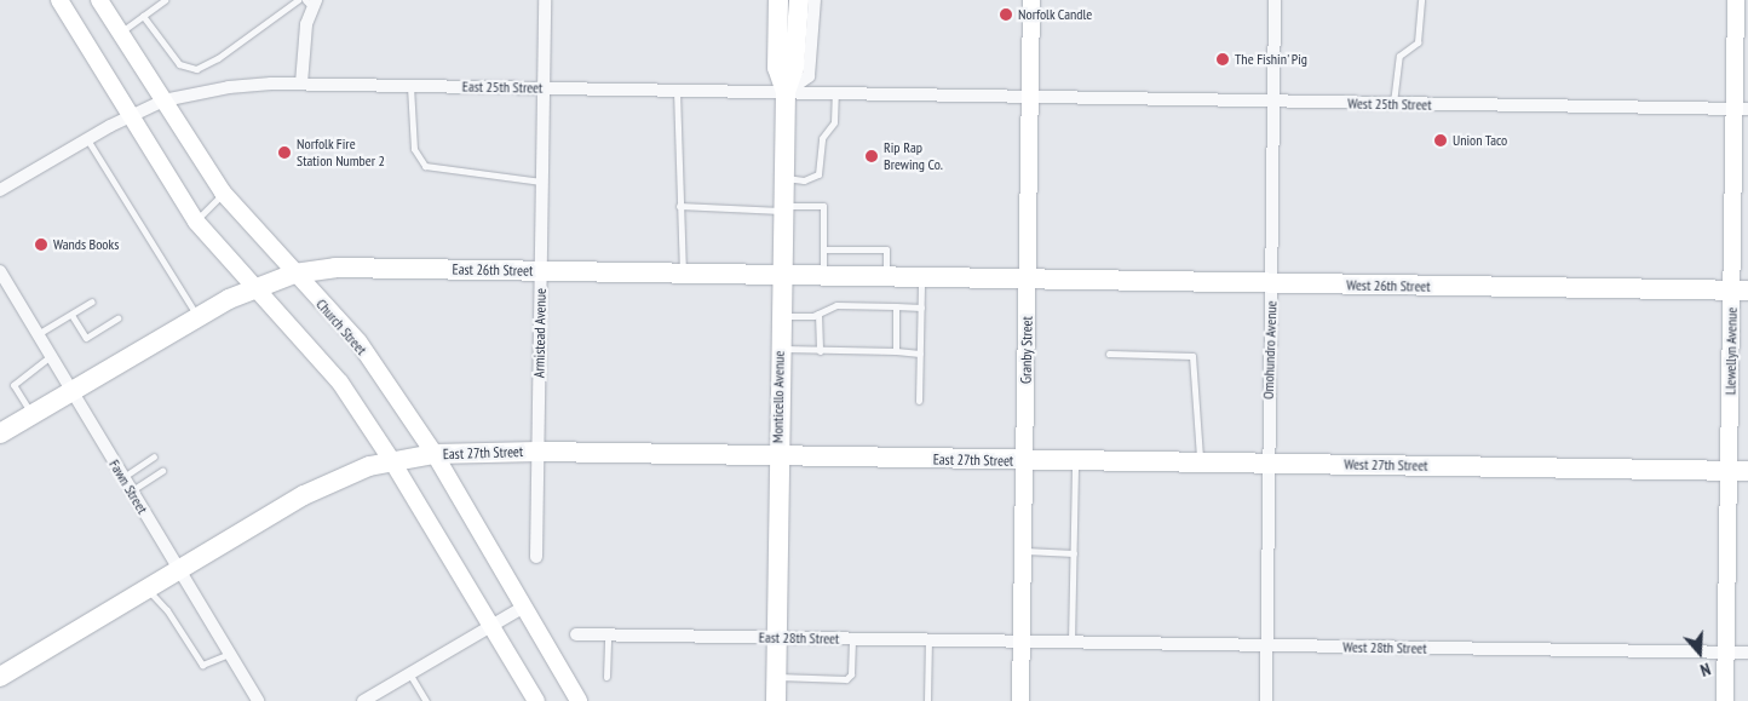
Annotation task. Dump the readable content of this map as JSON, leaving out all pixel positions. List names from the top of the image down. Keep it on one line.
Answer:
{"streets":{"main road":["East 26th Street","West 26th Street","Church Street","Granby Street","Llewellyn Avenue","Monticello Avenue","East 27th Street","West 27th Street"],"street":["East 25th Street","West 25th Street","Armistead Avenue","Omohundro Avenue","Fawn Street","East 28th Street","West 28th Street"]},"crossings":[["East 25th Street","West 25th Street"],["East 25th Street","Church Street"],["East 25th Street","Armistead Avenue"],["East 25th Street","Granby Street"],["East 25th Street","Monticello Avenue"],["West 25th Street","Granby Street"],["West 25th Street","Omohundro Avenue"],["West 25th Street","Llewellyn Avenue"],["East 26th Street","West 26th Street"],["East 26th Street","Church Street"],["East 26th Street","Armistead Avenue"],["East 26th Street","Granby Street"],["East 26th Street","Monticello Avenue"],["East 26th Street","Fawn Street"],["West 26th Street","Granby Street"],["West 26th Street","Omohundro Avenue"],["West 26th Street","Llewellyn Avenue"],["Church Street","East 27th Street"],["Armistead Avenue","East 27th Street"],["Granby Street","East 27th Street"],["Granby Street","West 27th Street"],["Granby Street","East 28th Street"],["Granby Street","West 28th Street"],["Omohundro Avenue","West 27th Street"],["Omohundro Avenue","West 28th Street"],["Llewellyn Avenue","West 27th Street"],["Llewellyn Avenue","West 28th Street"],["Monticello Avenue","East 27th Street"],["Monticello Avenue","East 28th Street"],["East 27th Street","West 27th Street"],["East 27th Street","Fawn Street"],["East 28th Street","West 28th Street"]],"places":["Norfolk Candle","The Fishin' Pig","Union Taco","Norfolk Fire Station Number 2","Rip Rap Brewing Co.","Wands Books"],"north":"bottom"}
